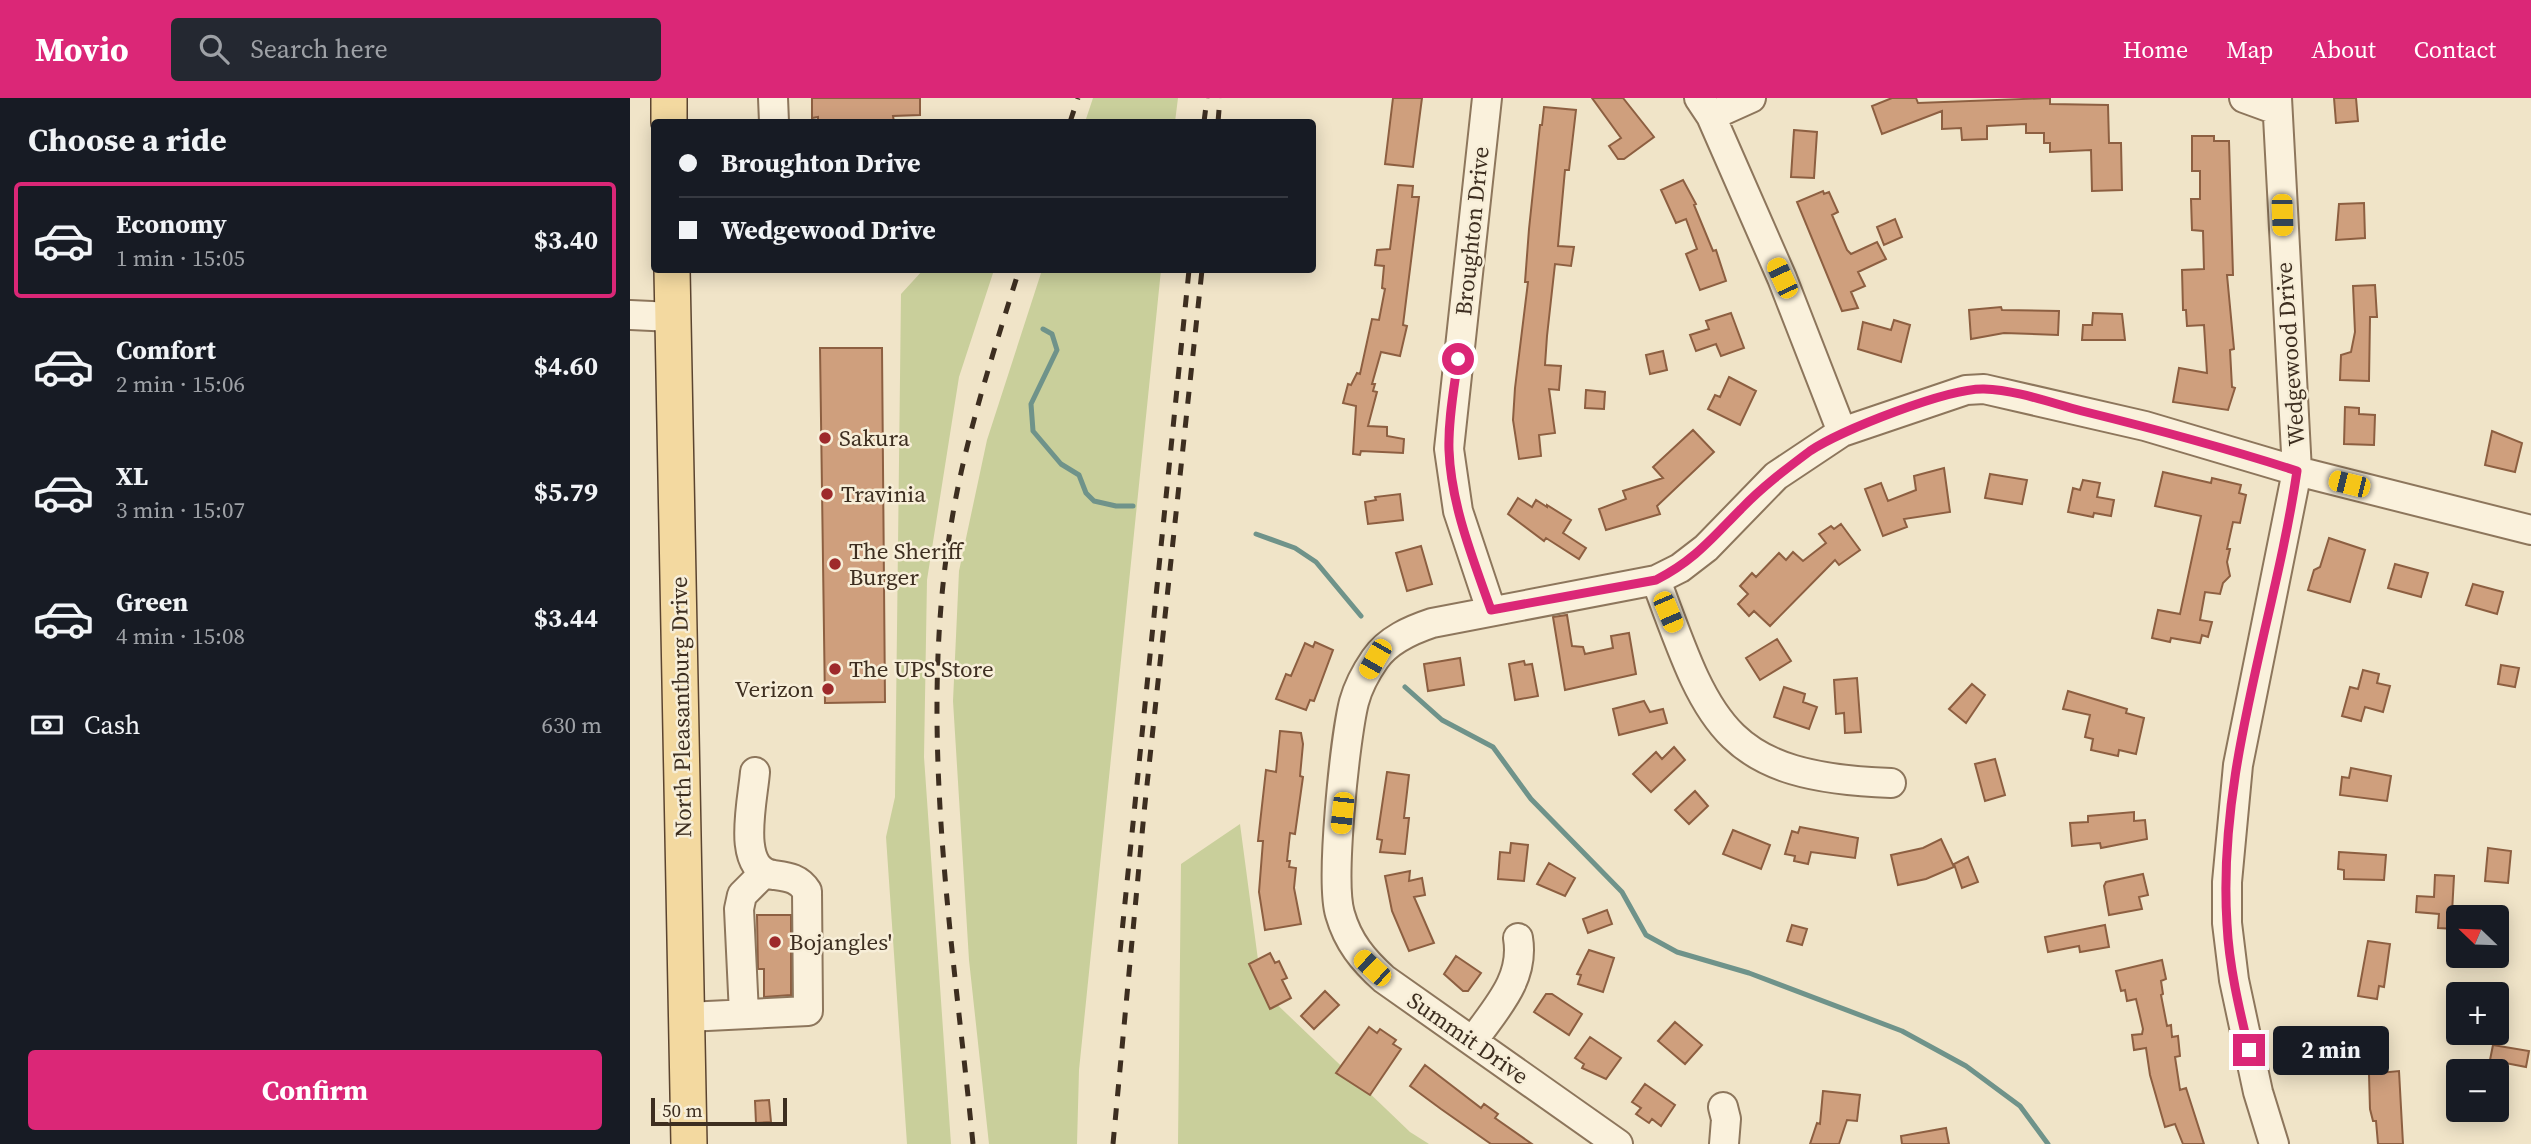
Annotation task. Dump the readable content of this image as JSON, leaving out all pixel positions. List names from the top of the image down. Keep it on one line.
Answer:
{"streets":{"main road":["North Pleasantburg Drive"],"street":["Broughton Drive","Wedgewood Drive","Summit Drive"]},"crossings":[["Broughton Drive","Summit Drive"],["Wedgewood Drive","Summit Drive"]],"places":["Sakura","Travinia","The Sheriff Burger","The UPS Store","Verizon","Bojangles'"],"scale_bar":"50 m","north":"top left","page":{"header":"Movio","search":"Search here","nav":["Home","Map","About","Contact"],"heading":"Choose a ride","banner":["Broughton Drive","Wedgewood Drive"],"list":[{"name":"Economy","note":"1 min · 15:05","value":"$3.40"},{"name":"Comfort","note":"2 min · 15:06","value":"$4.60"},{"name":"XL","note":"3 min · 15:07","value":"$5.79"},{"name":"Green","note":"4 min · 15:08","value":"$3.44"}],"pay":["Cash","630 m"],"map_buttons":["+","−"],"bubble":"2 min","buttons":"Confirm","scale":"50 m"}}
